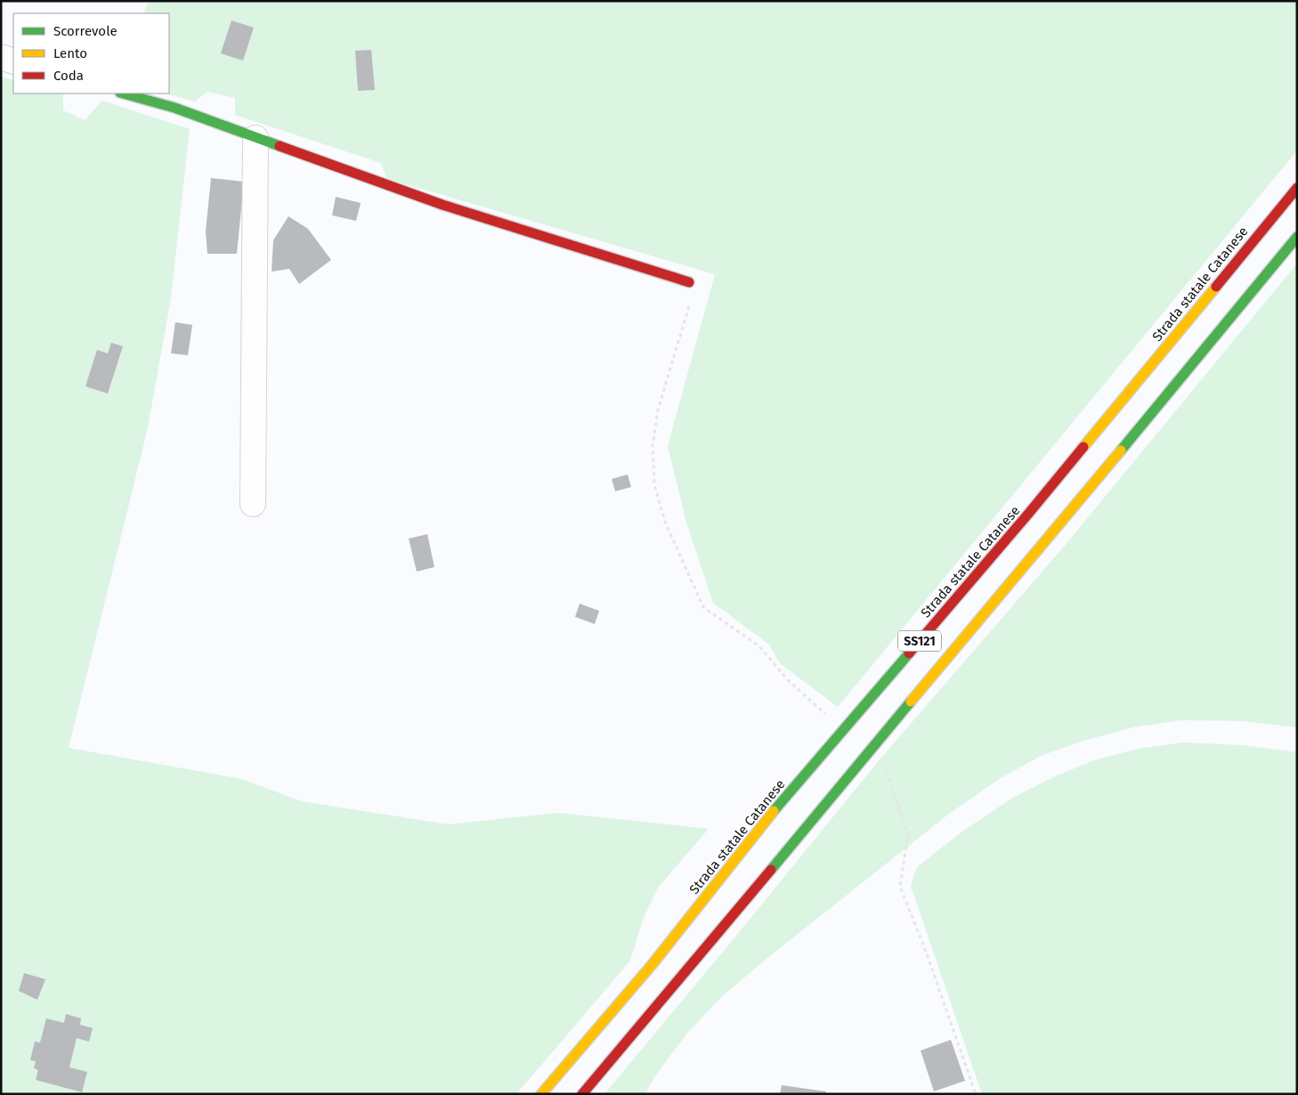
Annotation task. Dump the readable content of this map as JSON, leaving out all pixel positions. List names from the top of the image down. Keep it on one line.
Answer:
{"streets":{"main road":["Strada statale Catanese","SS121"]},"legend":["Scorrevole","Lento","Coda"]}
